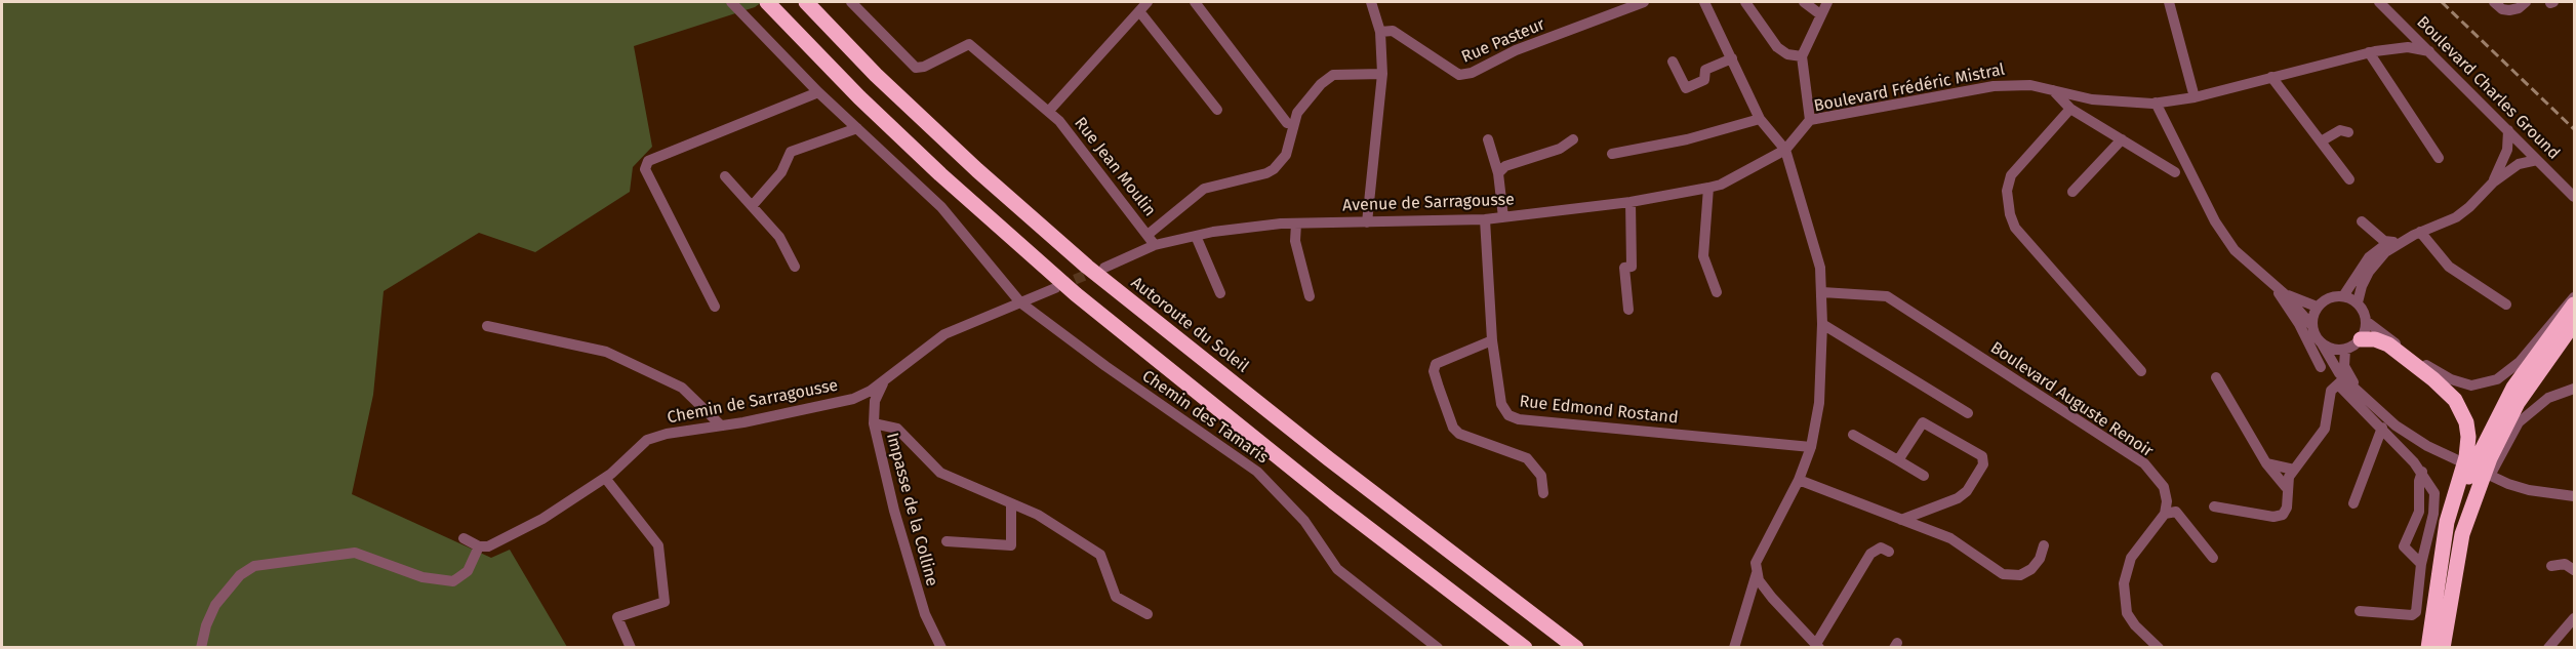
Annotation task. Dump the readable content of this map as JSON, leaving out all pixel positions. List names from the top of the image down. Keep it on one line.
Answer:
{"streets":{"highway":["Autoroute du Soleil"],"street":["Rue Pasteur","Boulevard Frédéric Mistral","Boulevard Charles Ground","Rue Jean Moulin","Avenue de Sarragousse","Boulevard Auguste Renoir","Chemin de Sarragousse","Rue Edmond Rostand","Chemin des Tamaris","Impasse de la Colline"]},"crossings":[["Boulevard Frédéric Mistral","Boulevard Charles Ground"],["Boulevard Frédéric Mistral","Avenue de Sarragousse"],["Rue Jean Moulin","Avenue de Sarragousse"],["Avenue de Sarragousse","Rue Edmond Rostand"],["Chemin de Sarragousse","Chemin des Tamaris"],["Chemin de Sarragousse","Impasse de la Colline"]]}
